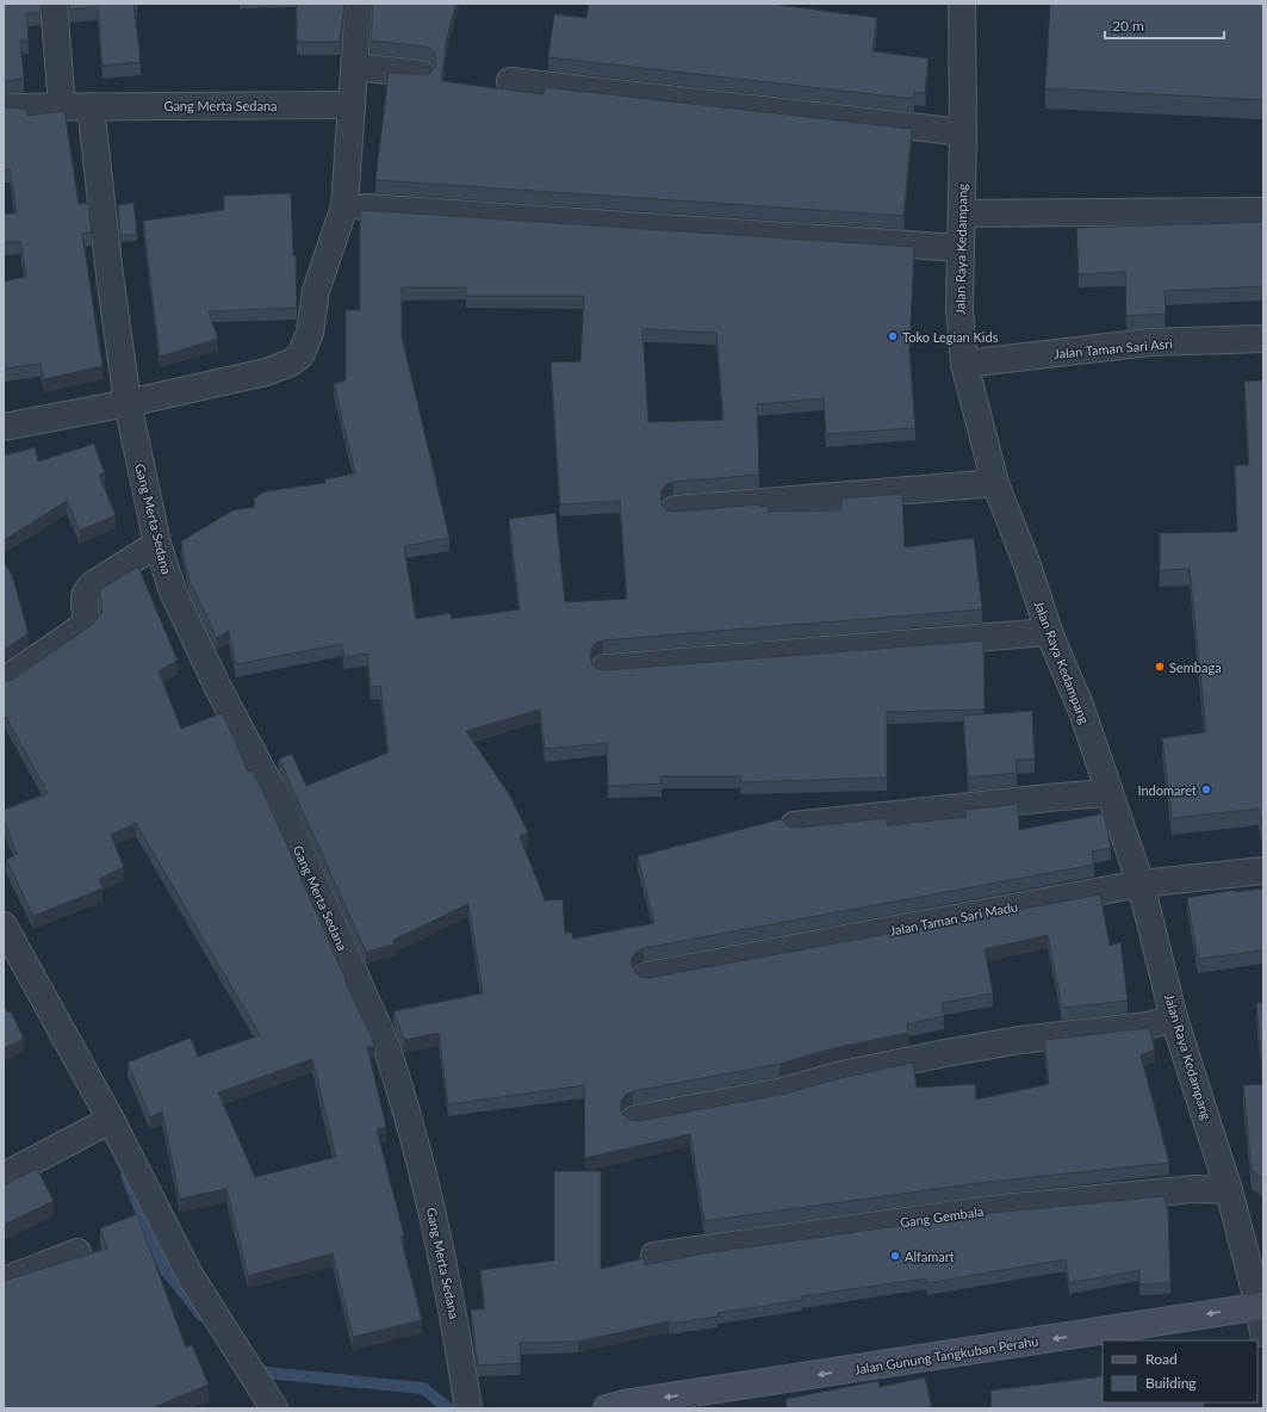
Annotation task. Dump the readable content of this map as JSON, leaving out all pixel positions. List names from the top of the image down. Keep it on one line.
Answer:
{"streets":{"main road":["Jalan Gunung Tangkuban Perahu"],"street":["Gang Merta Sedana","Jalan Raya Kedampang","Jalan Taman Sari Asri","Jalan Taman Sari Madu","Gang Gembala"]},"crossings":[["Jalan Raya Kedampang","Jalan Taman Sari Asri"],["Jalan Raya Kedampang","Jalan Taman Sari Madu"],["Jalan Raya Kedampang","Gang Gembala"],["Jalan Raya Kedampang","Jalan Gunung Tangkuban Perahu"]],"one_way":["Jalan Gunung Tangkuban Perahu"],"places":["Toko Legian Kids","Sembaga","Indomaret","Alfamart"],"legend":["Road","Building"],"scale_bar":"20 m"}
